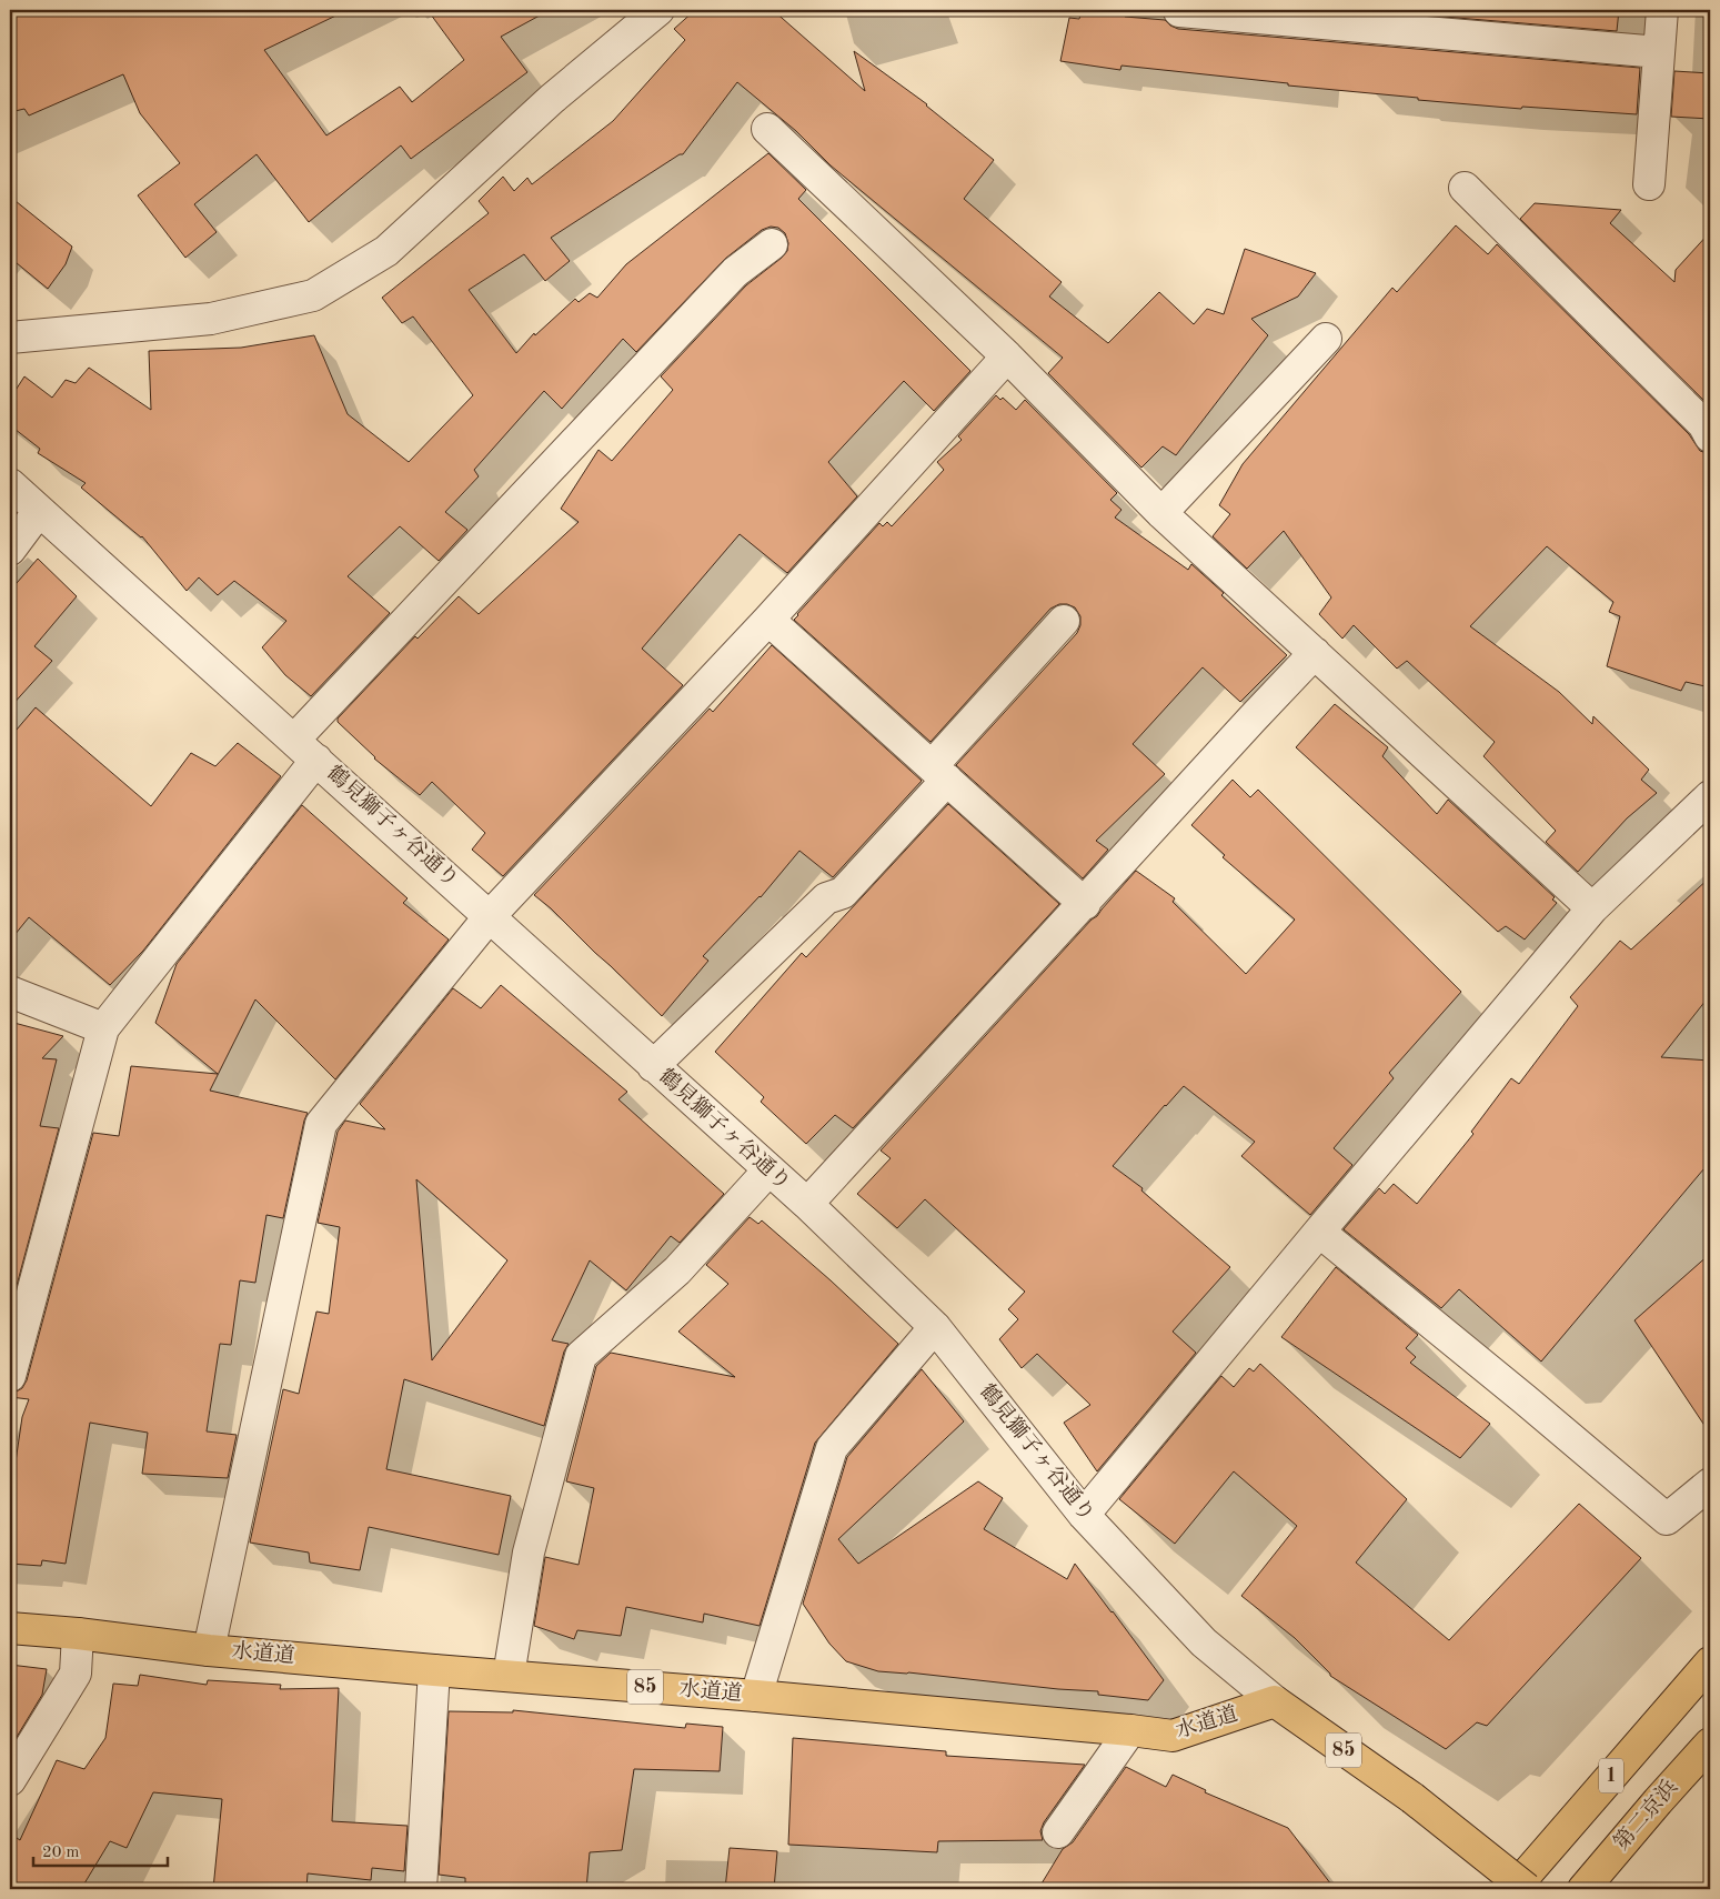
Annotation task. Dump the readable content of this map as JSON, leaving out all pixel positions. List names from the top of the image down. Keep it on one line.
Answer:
{"streets":{"main road":["鶴見獅子ヶ谷通り","水道道","85","1","第二京浜"]},"crossings":[["鶴見獅子ヶ谷通り","水道道"]],"scale_bar":"20 m"}
